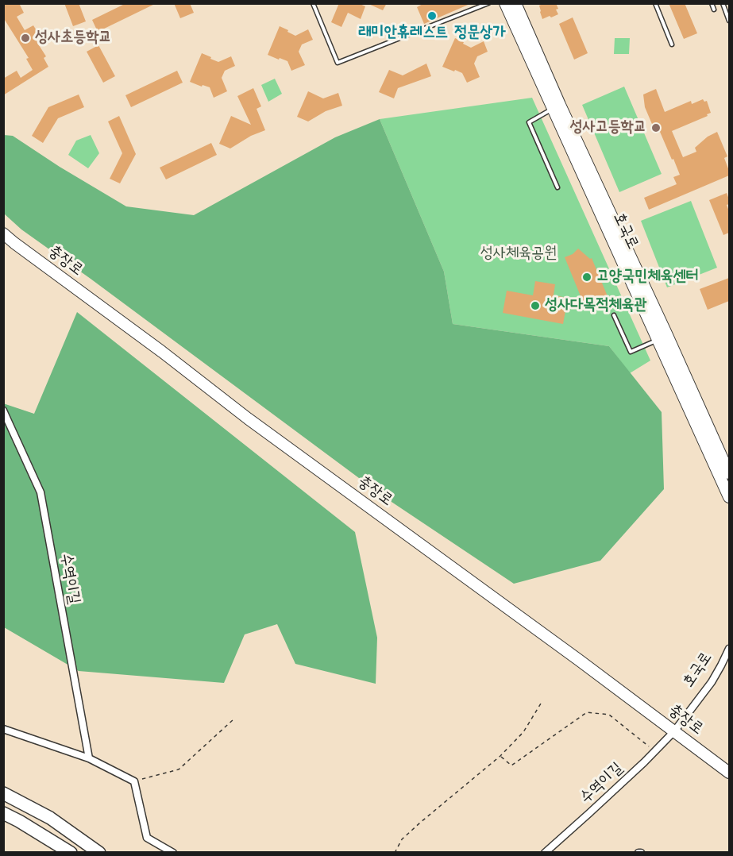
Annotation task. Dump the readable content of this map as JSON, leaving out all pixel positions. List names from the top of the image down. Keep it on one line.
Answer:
{"streets":{"main road":["호국로","충장로"],"street":["수역이길"]},"crossings":[["호국로","충장로"],["호국로","수역이길"],["충장로","수역이길"]],"parks":["성사체육공원"],"places":["래미안휴레스트 정문상가","성사초등학교","성사고등학교","고양국민체육센터","성사다목적체육관"]}
